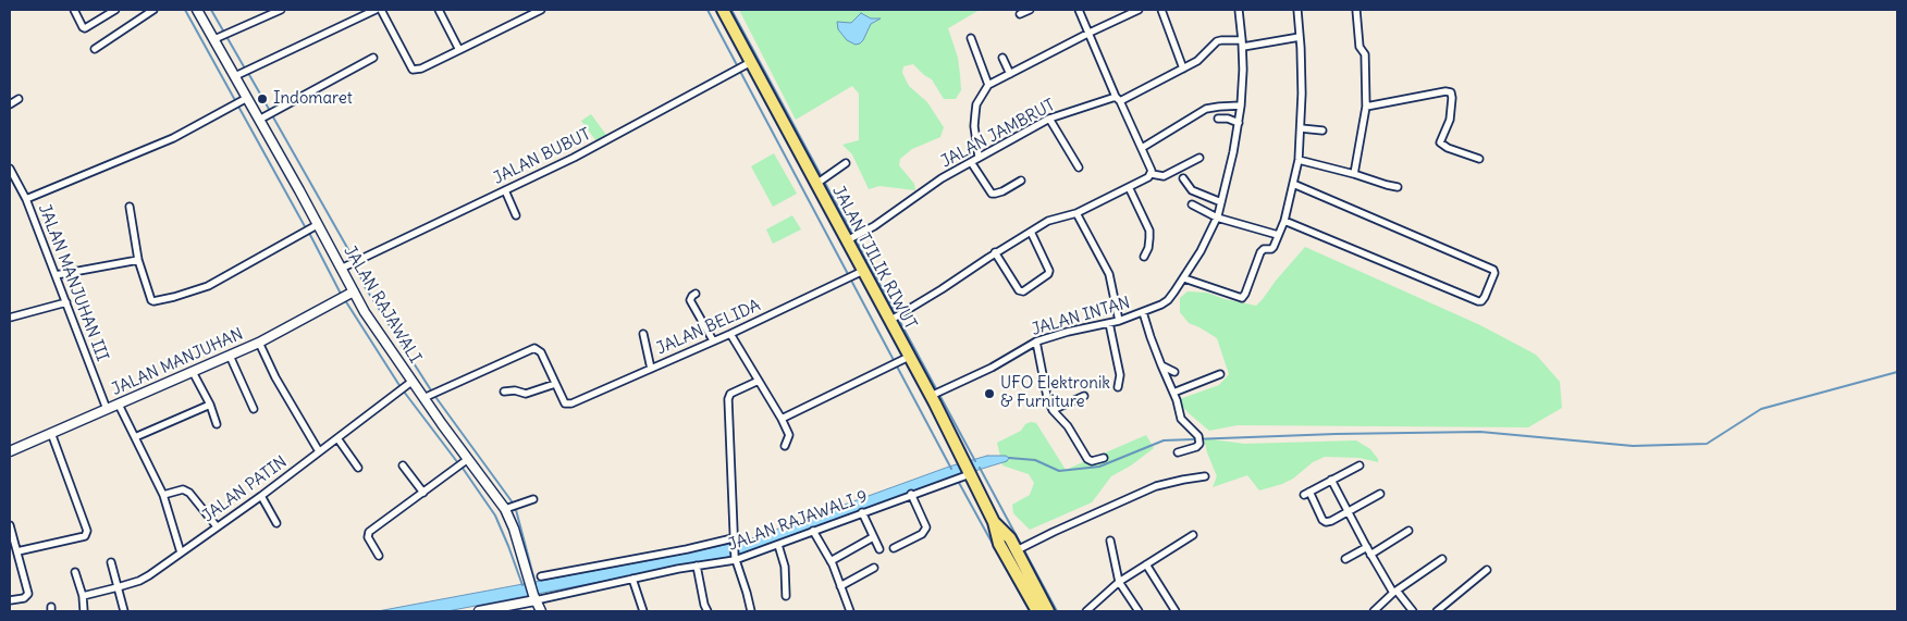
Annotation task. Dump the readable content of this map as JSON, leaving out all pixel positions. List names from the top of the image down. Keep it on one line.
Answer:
{"streets":{"highway":["JALAN TJILIK RIWUT"],"main road":["JALAN RAJAWALI","JALAN MANJUHAN"],"street":["JALAN JAMBRUT","JALAN BUBUT","JALAN MANJUHAN III","JALAN INTAN","JALAN BELIDA","JALAN PATIN","JALAN RAJAWALI 9"]},"crossings":[["JALAN JAMBRUT","JALAN TJILIK RIWUT"],["JALAN JAMBRUT","JALAN INTAN"],["JALAN BUBUT","JALAN TJILIK RIWUT"],["JALAN BUBUT","JALAN RAJAWALI"],["JALAN TJILIK RIWUT","JALAN INTAN"],["JALAN TJILIK RIWUT","JALAN BELIDA"],["JALAN TJILIK RIWUT","JALAN RAJAWALI 9"],["JALAN MANJUHAN III","JALAN MANJUHAN"],["JALAN RAJAWALI","JALAN MANJUHAN"],["JALAN RAJAWALI","JALAN PATIN"],["JALAN RAJAWALI","JALAN RAJAWALI 9"]],"places":["Indomaret","UFO Elektronik & Furniture"]}
